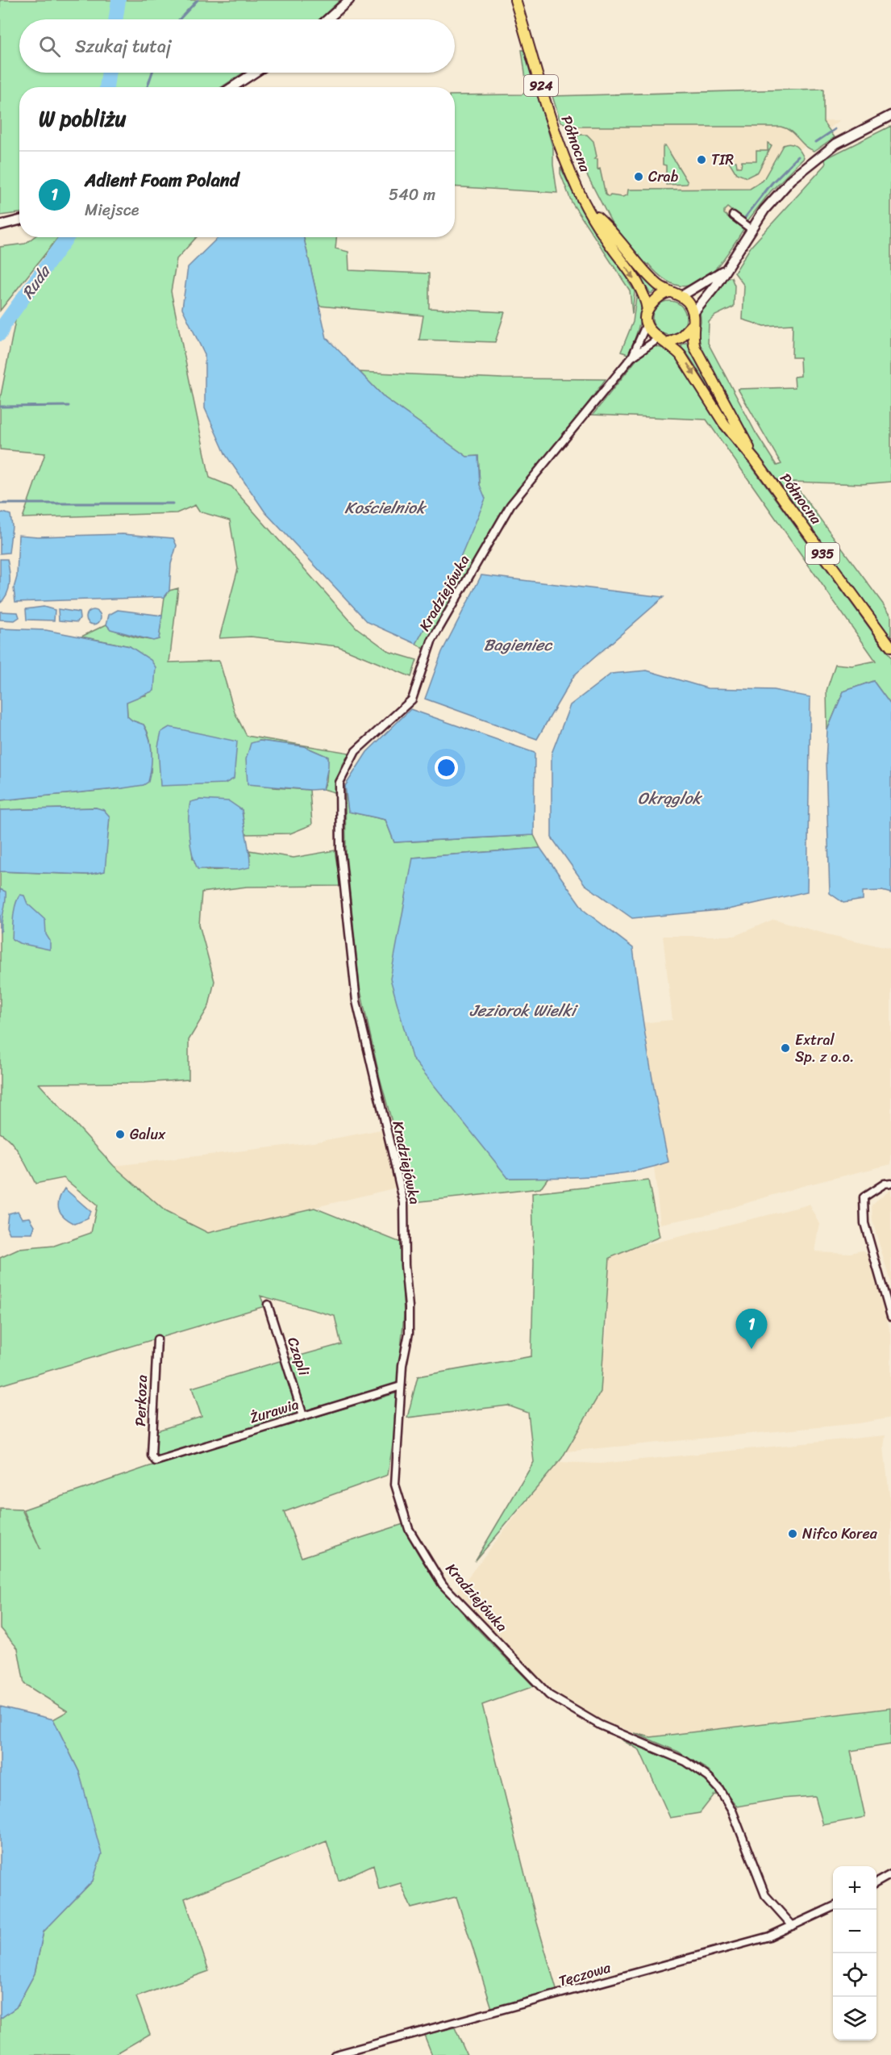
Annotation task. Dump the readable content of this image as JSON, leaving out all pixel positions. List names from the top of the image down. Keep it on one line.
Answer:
{"streets":{"main road":["924","Północna","935"],"street":["Kradziejówka","Czapli","Perkoza","Żurawia","Tęczowa"]},"crossings":[["924","Północna"],["924","Kradziejówka"],["Północna","Kradziejówka"],["Kradziejówka","Żurawia"],["Kradziejówka","Tęczowa"],["Czapli","Żurawia"],["Perkoza","Żurawia"]],"water":["Ruda","Kościelniok","Bagieniec","Okrąglok","Jeziorok Wielki"],"places":["TIR","Crab","Extral Sp. z o.o.","Galux","Nifco Korea"],"page":{"search":"Szukaj tutaj","heading":"W pobliżu","list":[{"mark":"1","name":"Adient Foam Poland","note":"Miejsce","value":"540 m"}],"pins":"1","map_buttons":["+","−"]}}
